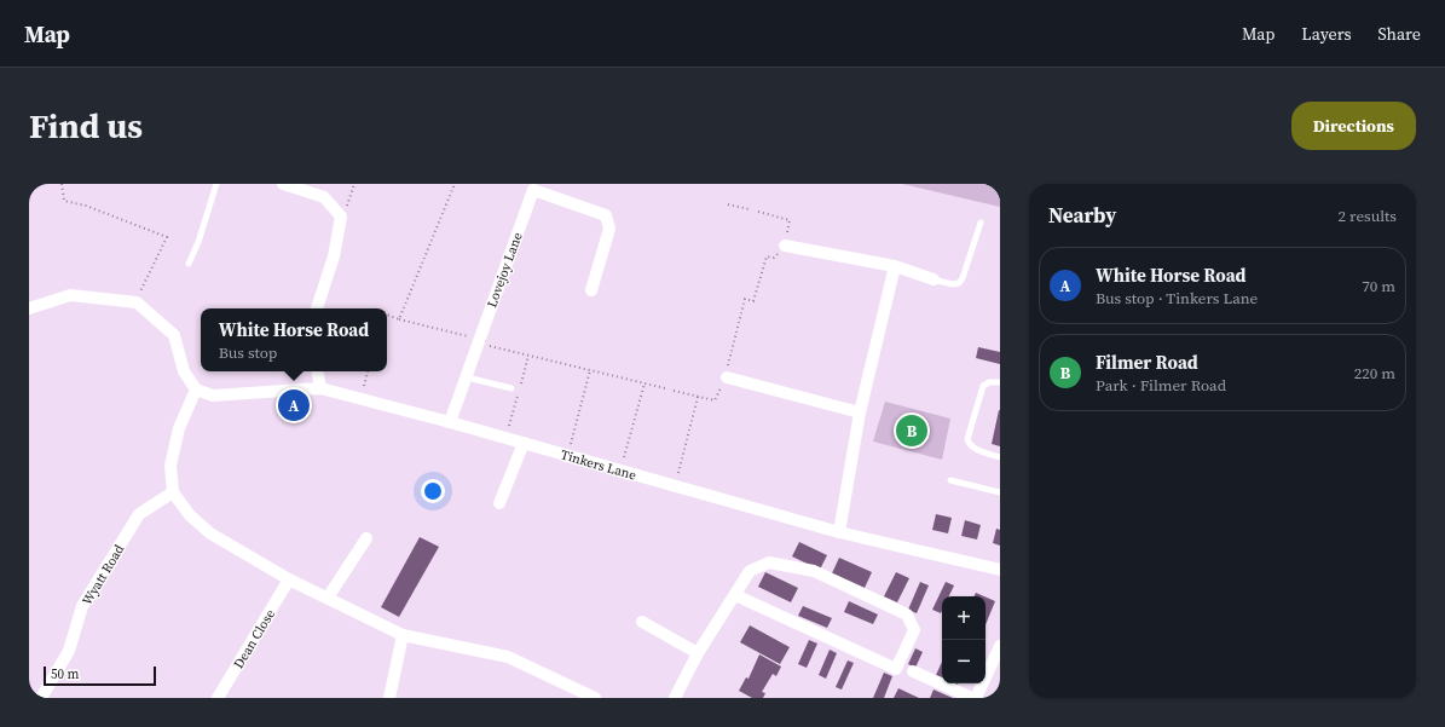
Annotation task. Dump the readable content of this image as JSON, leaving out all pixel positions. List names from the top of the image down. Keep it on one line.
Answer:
{"streets":{"street":["Lovejoy Lane","Tinkers Lane","Wyatt Road","Dean Close"]},"crossings":[["Lovejoy Lane","Tinkers Lane"]],"scale_bar":"50 m","page":{"header":"Map","nav":["Map","Layers","Share"],"buttons":"Directions","title":"Find us","heading":["Nearby","2 results"],"list":[{"mark":"A","name":"White Horse Road","note":"Bus stop · Tinkers Lane","value":"70 m"},{"mark":"B","name":"Filmer Road","note":"Park · Filmer Road","value":"220 m"}],"popup":["White Horse Road","Bus stop"],"pins":["A","B"],"map_buttons":["+","−"],"scale":"50 m"}}
